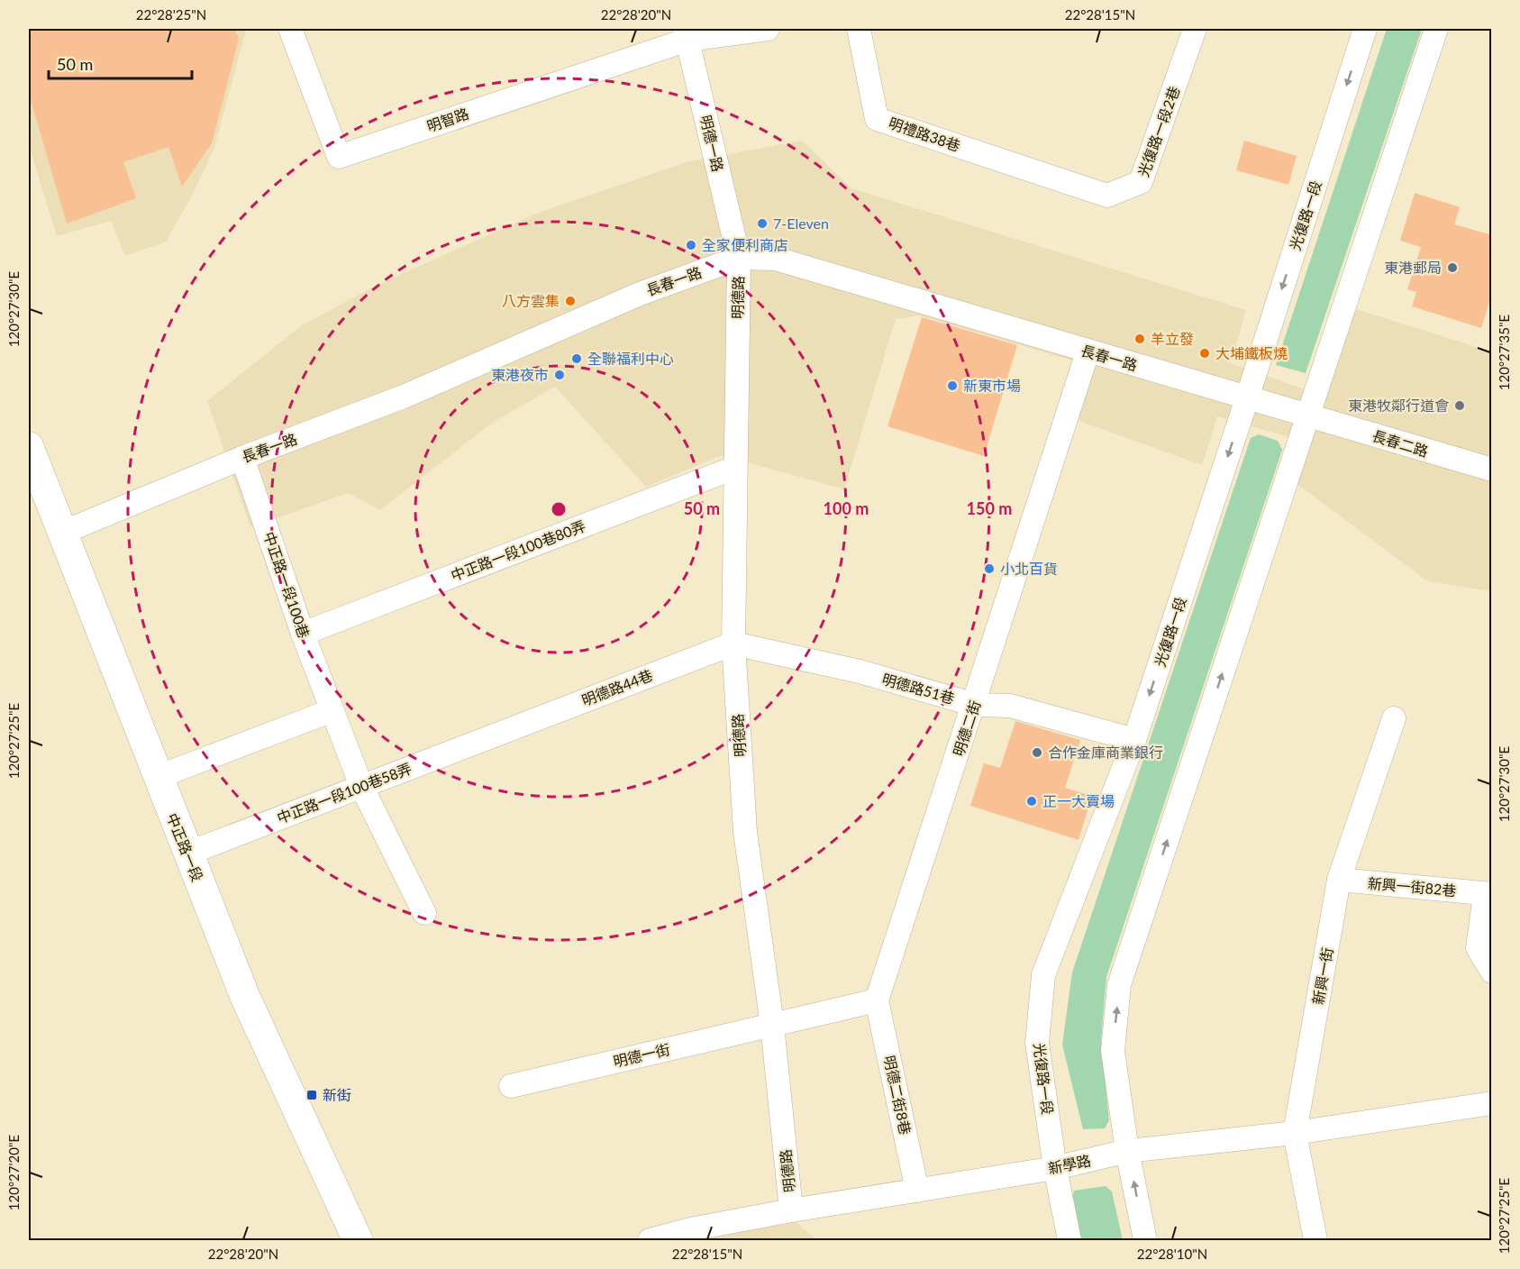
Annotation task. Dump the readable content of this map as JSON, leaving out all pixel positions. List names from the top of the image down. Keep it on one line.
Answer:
{"streets":{"main road":["中正路一段"],"street":["明智路","光復路一段2巷","明禮路38巷","明德一路","光復路一段","長春一路","明德路","長春二路","中正路一段100巷80弄","中正路一段100巷","明德路44巷","明德路51巷","明德二街","中正路一段100巷58弄","新興一街82巷","新興一街","明德一街","明德二街8巷","新學路"]},"crossings":[["明智路","明德一路"],["光復路一段2巷","明禮路38巷"],["明德一路","長春一路"],["明德一路","明德路"],["光復路一段","長春一路"],["光復路一段","明德路51巷"],["光復路一段","新學路"],["長春一路","明德路"],["長春一路","長春二路"],["長春一路","中正路一段100巷"],["長春一路","明德二街"],["長春一路","中正路一段"],["明德路","中正路一段100巷80弄"],["明德路","明德路44巷"],["明德路","明德路51巷"],["明德路","明德一街"],["明德路","新學路"],["中正路一段100巷80弄","中正路一段100巷"],["中正路一段100巷","中正路一段100巷58弄"],["明德路44巷","明德路51巷"],["明德路44巷","中正路一段100巷58弄"],["明德路51巷","明德二街"],["明德二街","明德二街8巷"],["中正路一段100巷58弄","中正路一段"],["新興一街82巷","新興一街"],["新興一街","新學路"],["明德二街8巷","新學路"]],"places":{"other":["7-Eleven","全家便利商店","東港郵局","八方雲集","羊立發","大埔鐵板燒","全聯福利中心","東港夜市","新東市場","東港牧鄰行道會","小北百貨","合作金庫商業銀行","正一大賣場"],"transit":["新街"]},"scale_bar":"50 m","coordinates":["22°28'25\"N","22°28'20\"N","22°28'15\"N","120°27'30\"E","120°27'35\"E","120°27'25\"E","120°27'20\"E","22°28'10\"N"],"rings":["50 m","100 m","150 m"]}
